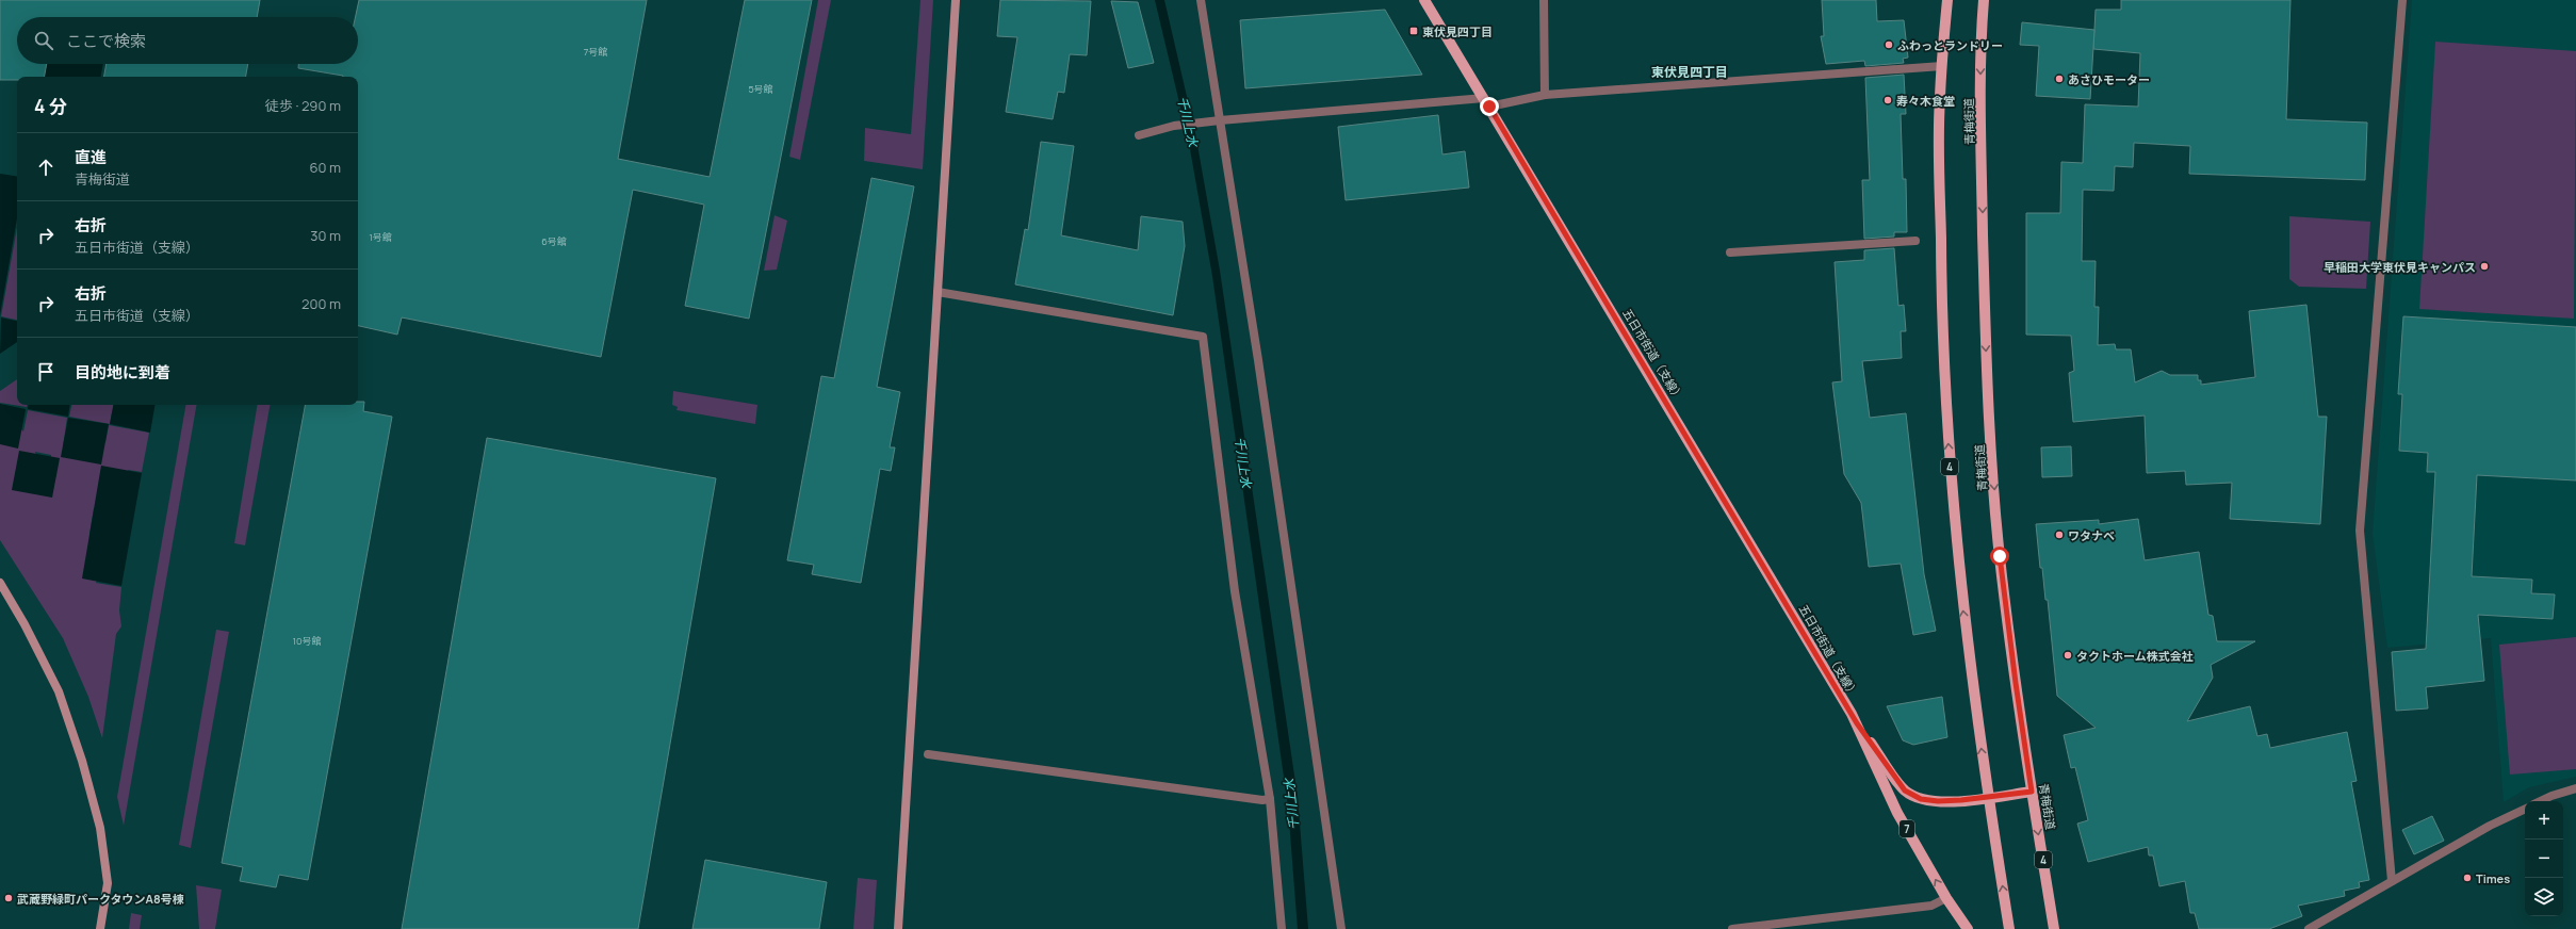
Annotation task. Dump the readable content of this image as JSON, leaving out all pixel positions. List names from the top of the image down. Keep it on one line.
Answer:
{"streets":{"main road":["青梅街道","五日市街道（支線）","4","7"]},"crossings":[["青梅街道","五日市街道（支線）"],["五日市街道（支線）","4"]],"districts":["東伏見四丁目"],"water":["千川上水"],"places":{"transit":["東伏見四丁目"],"other":["ふわっとランドリー","あさひモーター","寿々木食堂","早稲田大学東伏見キャンパス","ワタナベ","タクトホーム株式会社","Times","武蔵野緑町パークタウンA8号棟"]},"house_numbers":["7号館","5号館","1号館","6号館","10号館"],"page":{"search":"ここで検索","heading":["4 分","徒歩 · 290 m"],"list":[["直進","青梅街道","60 m"],["右折","五日市街道（支線）","30 m"],["右折","五日市街道（支線）","200 m"],"目的地に到着"],"map_buttons":["+","−"]}}
